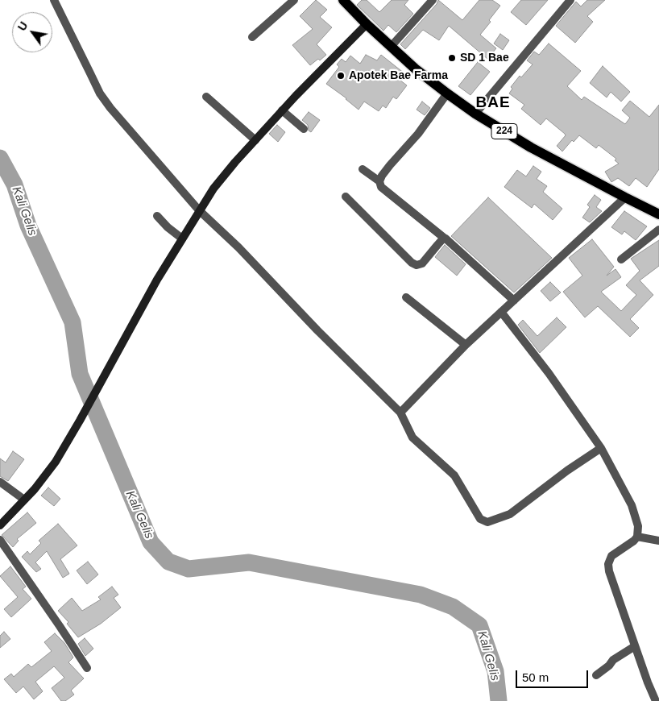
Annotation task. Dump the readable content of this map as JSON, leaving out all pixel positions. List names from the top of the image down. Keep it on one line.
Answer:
{"streets":{"main road":["224"]},"districts":["BAE"],"water":["Kali Gelis"],"places":["SD 1 Bae","Apotek Bae Farma"],"scale_bar":"50 m","north":"top left"}
